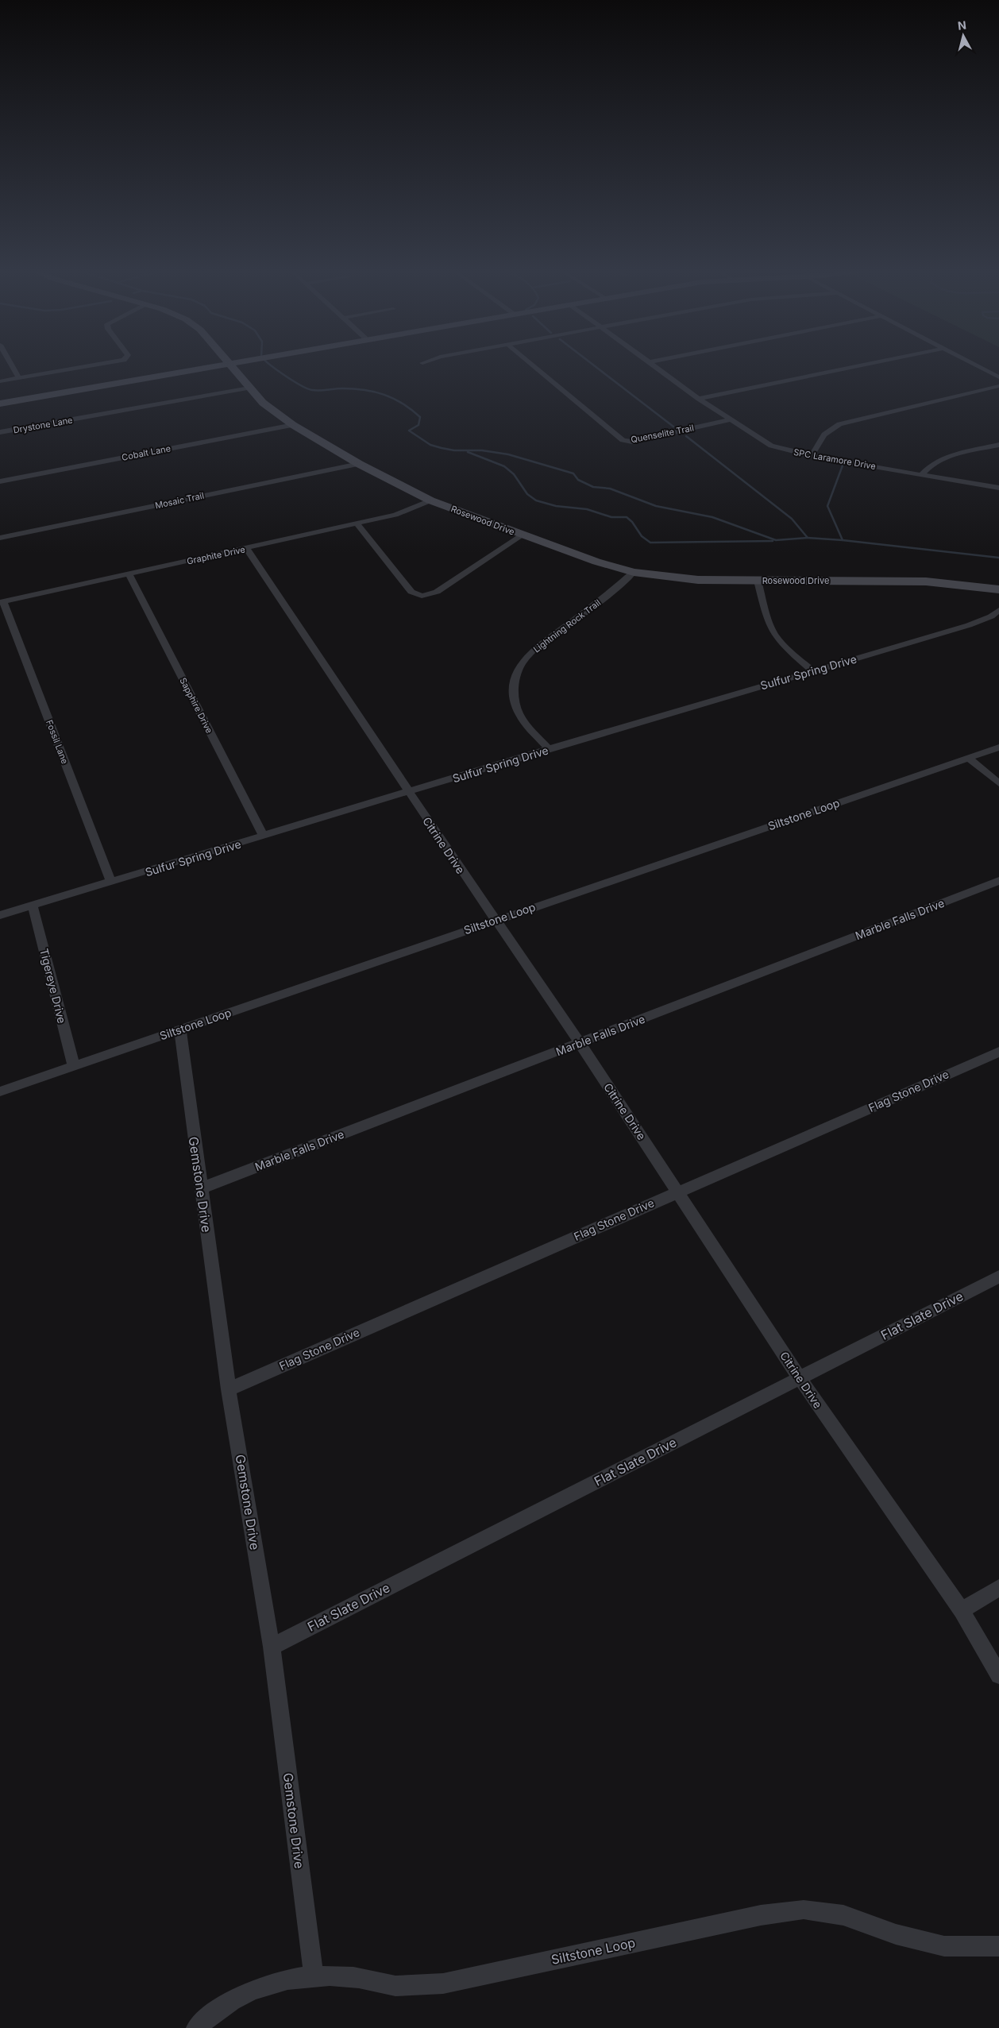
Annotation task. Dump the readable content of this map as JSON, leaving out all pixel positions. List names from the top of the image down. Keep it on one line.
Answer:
{"streets":{"street":["Drystone Lane","Quenselite Trail","Cobalt Lane","SPC Laramore Drive","Mosaic Trail","Rosewood Drive","Graphite Drive","Lightning Rock Trail","Sulfur Spring Drive","Sapphire Drive","Fossil Lane","Siltstone Loop","Citrine Drive","Marble Falls Drive","Tigereye Drive","Flag Stone Drive","Gemstone Drive","Flat Slate Drive"]},"crossings":[["Drystone Lane","Rosewood Drive"],["Quenselite Trail","SPC Laramore Drive"],["Cobalt Lane","Rosewood Drive"],["Mosaic Trail","Rosewood Drive"],["Rosewood Drive","Graphite Drive"],["Rosewood Drive","Lightning Rock Trail"],["Graphite Drive","Sapphire Drive"],["Graphite Drive","Fossil Lane"],["Graphite Drive","Citrine Drive"],["Lightning Rock Trail","Sulfur Spring Drive"],["Sulfur Spring Drive","Sapphire Drive"],["Sulfur Spring Drive","Fossil Lane"],["Sulfur Spring Drive","Citrine Drive"],["Sulfur Spring Drive","Tigereye Drive"],["Siltstone Loop","Citrine Drive"],["Siltstone Loop","Tigereye Drive"],["Siltstone Loop","Gemstone Drive"],["Citrine Drive","Marble Falls Drive"],["Citrine Drive","Flag Stone Drive"],["Citrine Drive","Flat Slate Drive"],["Marble Falls Drive","Gemstone Drive"],["Flag Stone Drive","Gemstone Drive"],["Gemstone Drive","Flat Slate Drive"]],"north":"top"}
